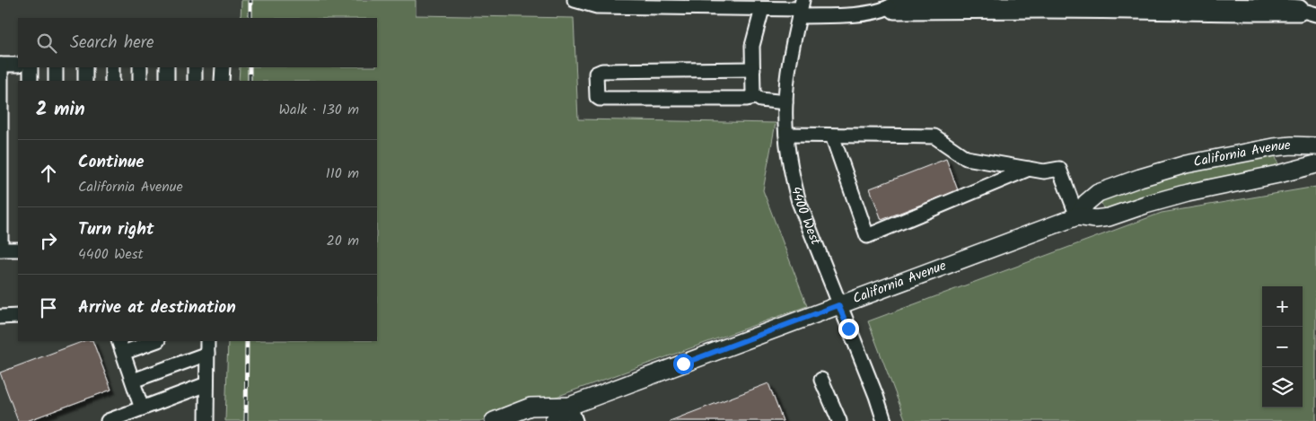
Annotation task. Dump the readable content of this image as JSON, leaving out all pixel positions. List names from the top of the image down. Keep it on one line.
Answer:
{"streets":{"main road":["California Avenue"],"street":["4400 West"]},"crossings":[["California Avenue","4400 West"]],"page":{"search":"Search here","heading":["2 min","Walk · 130 m"],"list":[["Continue","California Avenue","110 m"],["Turn right","4400 West","20 m"],"Arrive at destination"],"map_buttons":["+","−"]}}
